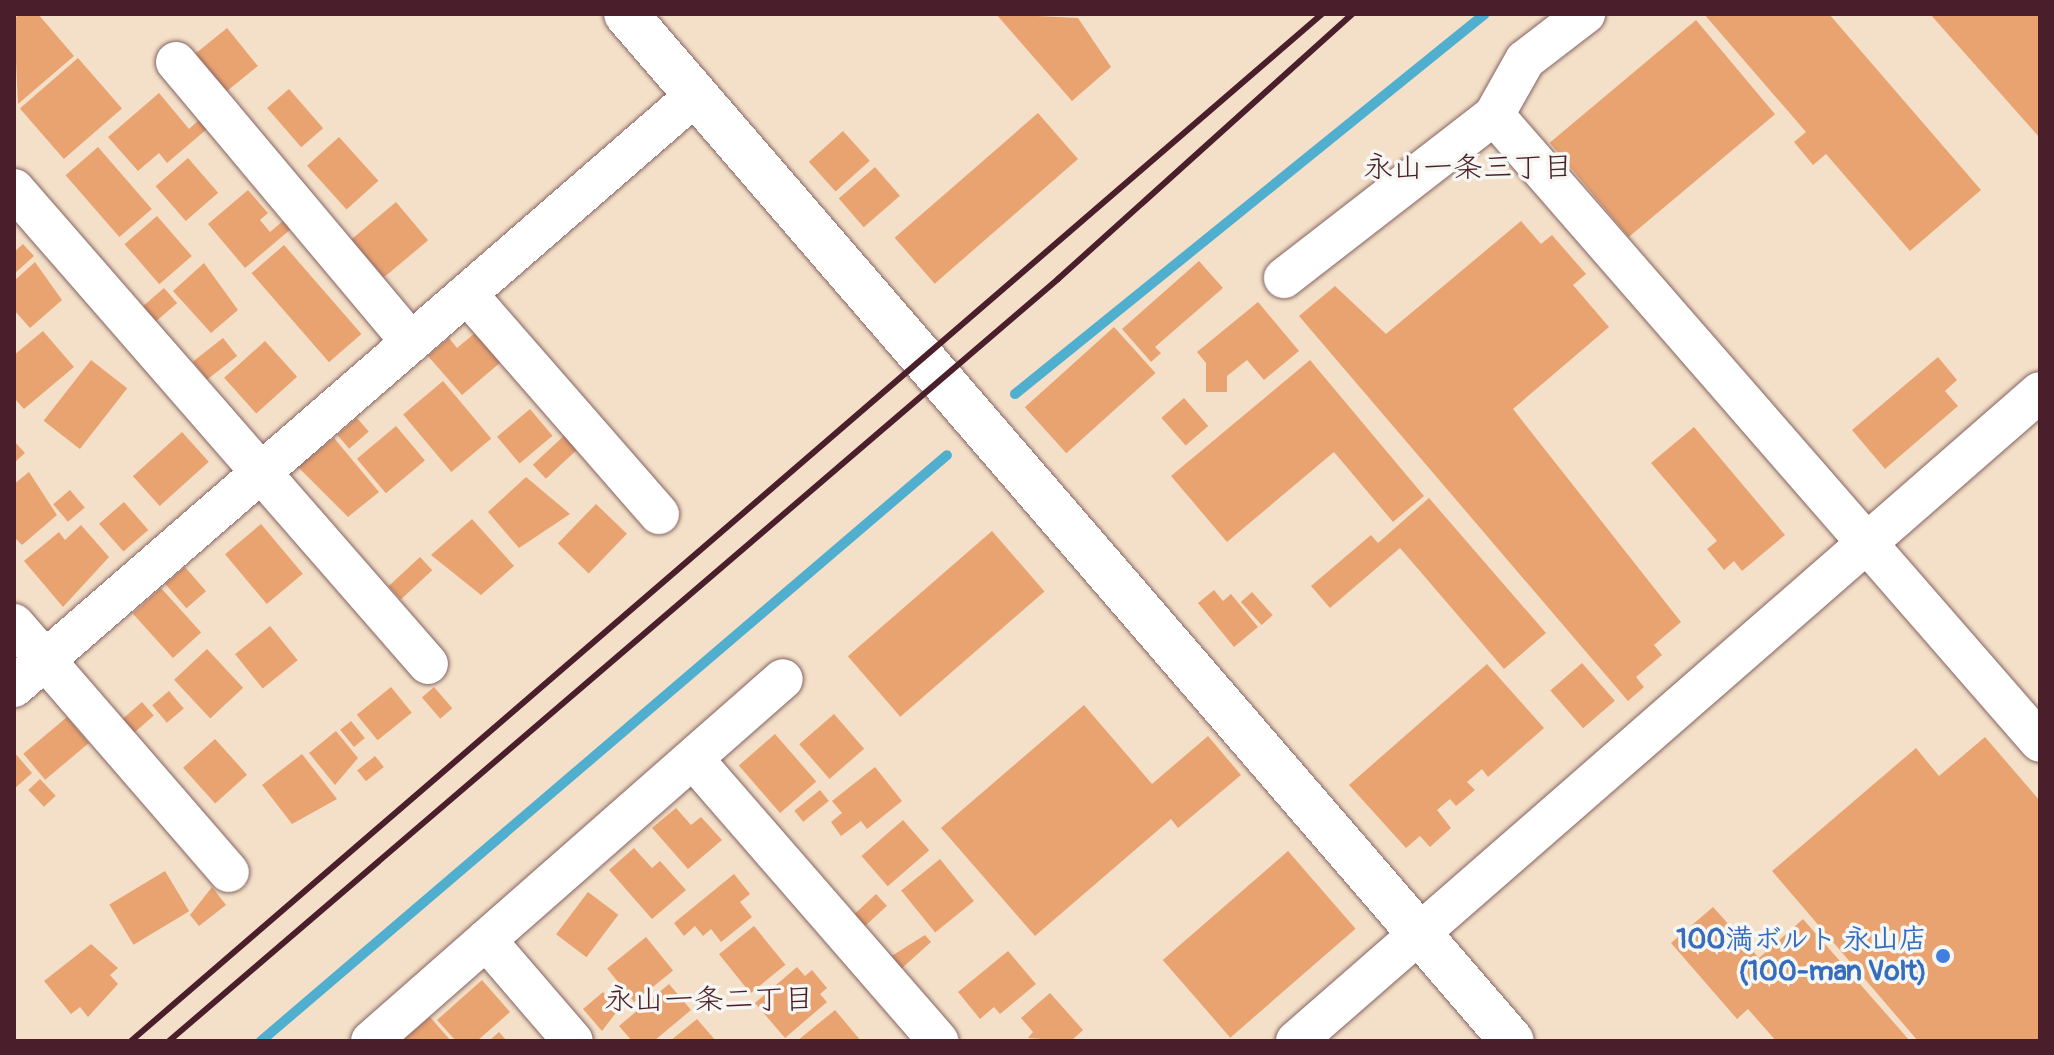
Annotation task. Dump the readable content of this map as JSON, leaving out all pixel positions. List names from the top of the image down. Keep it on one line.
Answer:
{"districts":["永山一条三丁目","永山一条二丁目"],"places":["100満ボルト 永山店 (100-man Volt)"]}
